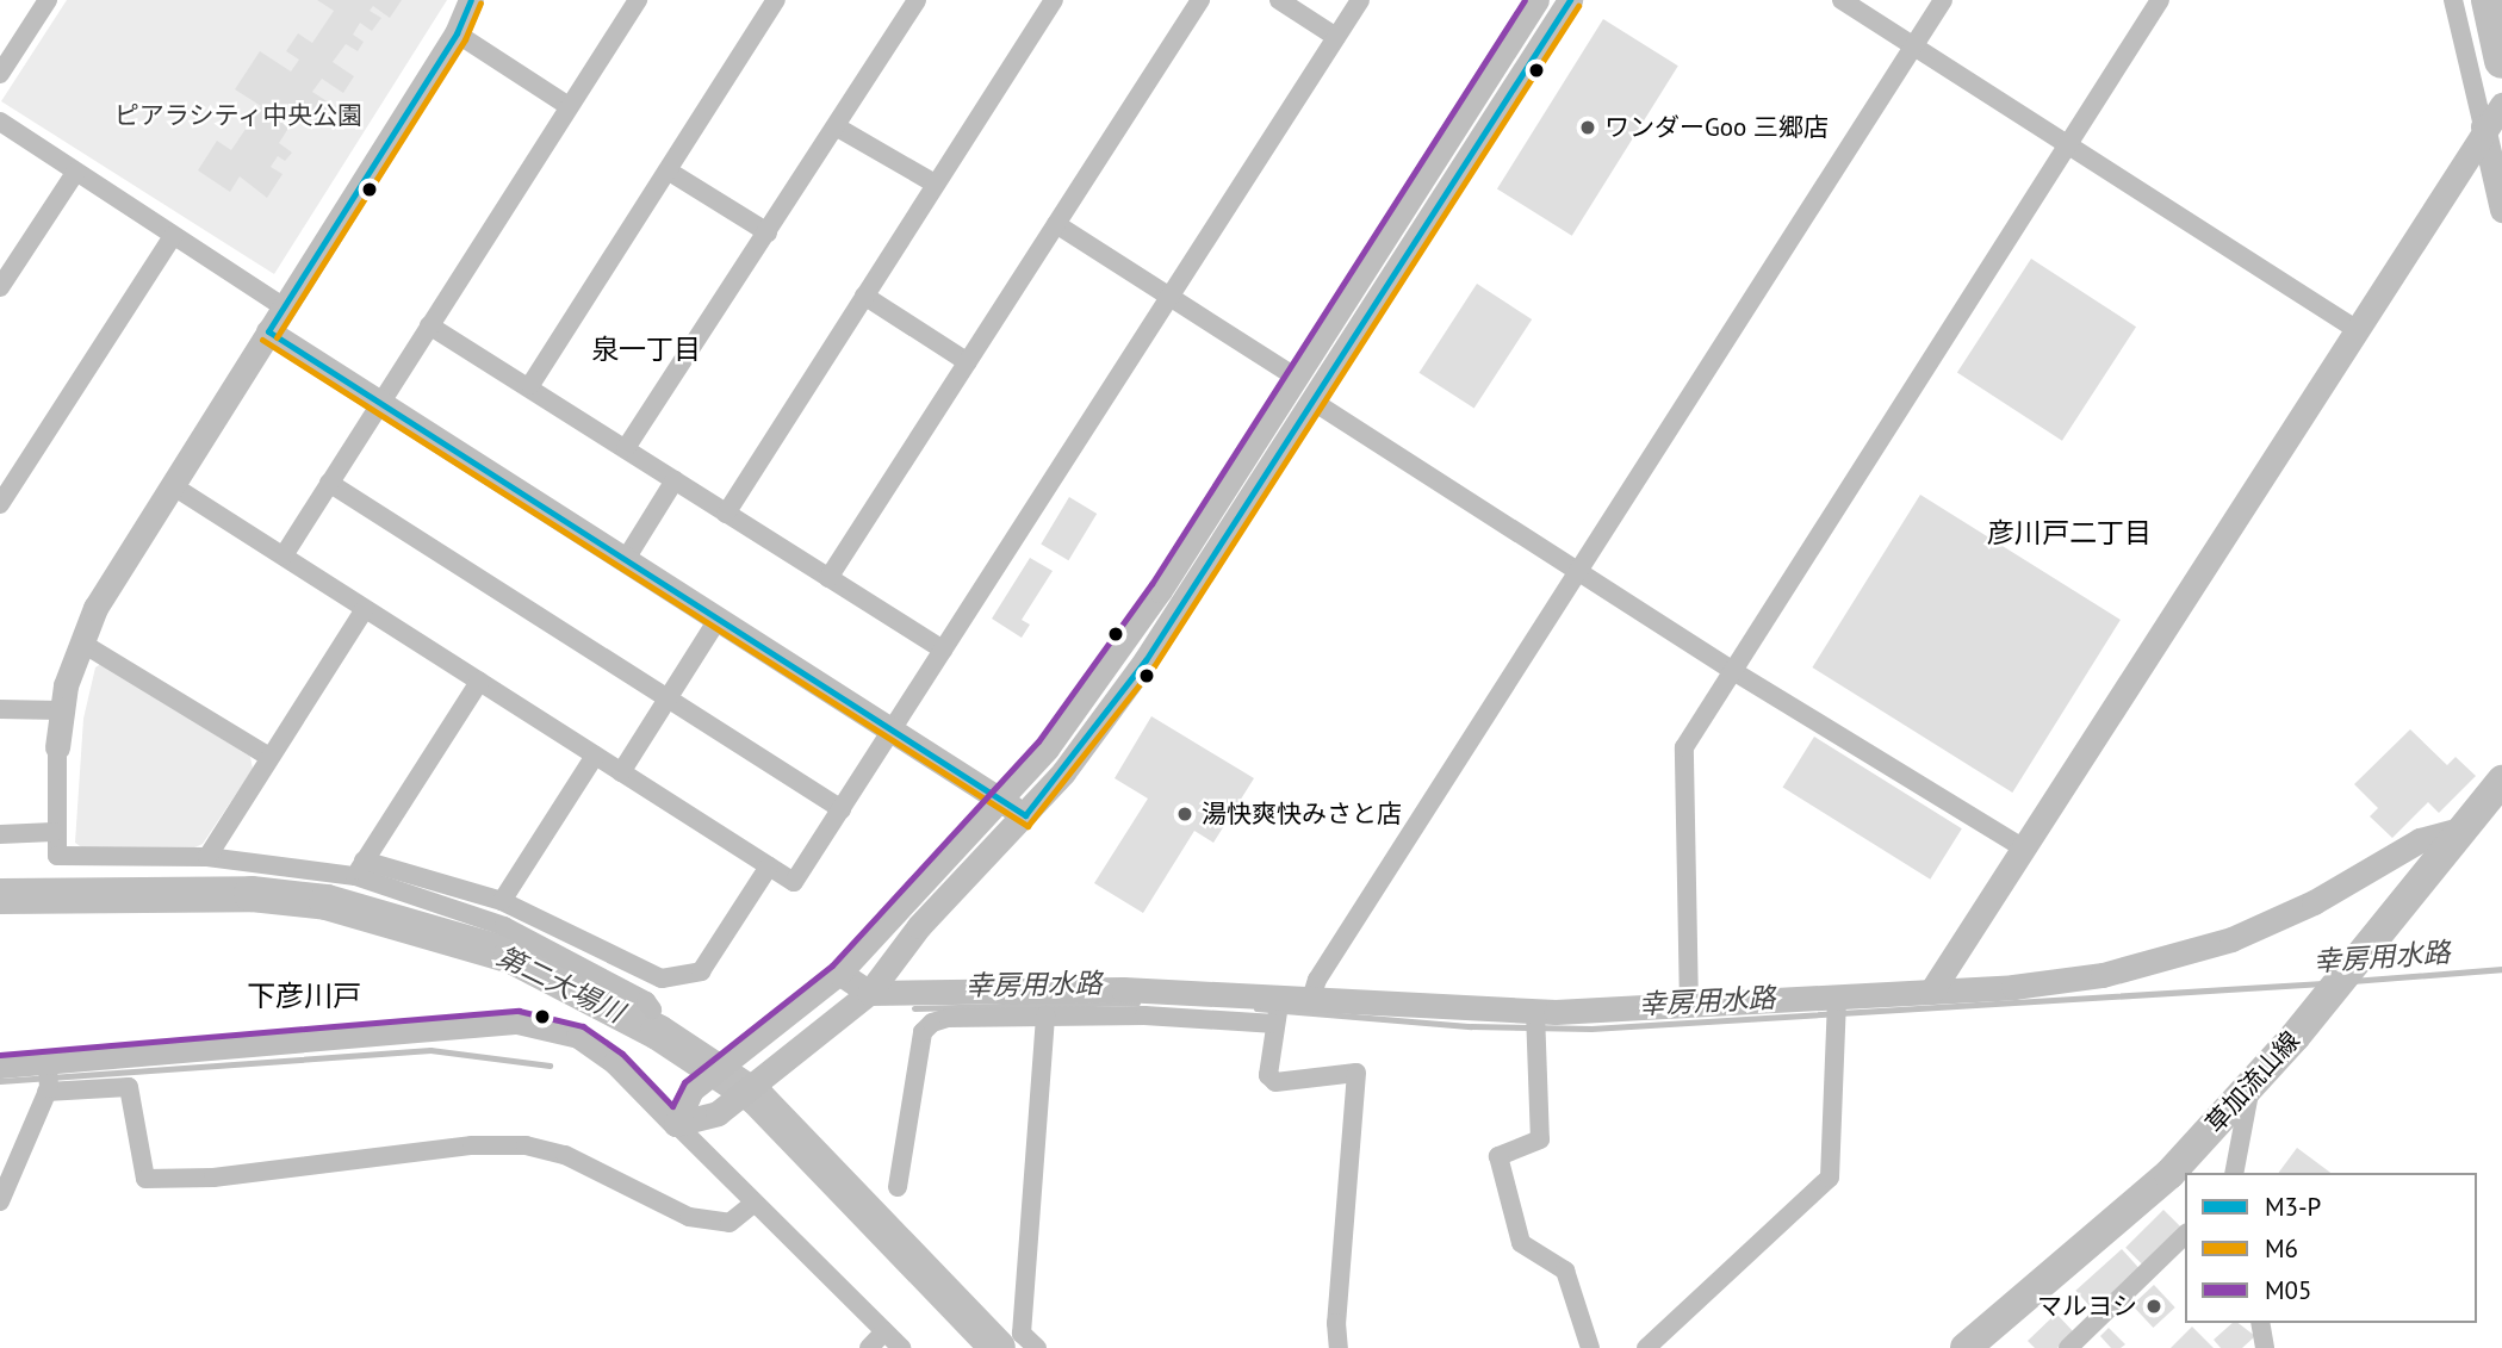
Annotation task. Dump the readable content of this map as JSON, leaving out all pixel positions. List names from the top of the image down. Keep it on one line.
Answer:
{"streets":{"main road":["草加流山線"]},"districts":["泉一丁目","彦川戸二丁目","下彦川戸"],"water":["幸房用水路","第二大場川"],"parks":["ピアラシティ中央公園"],"places":["ワンダーGoo 三郷店","湯快爽快みさと店","マルヨシ"],"lines":["transit line M3-P","transit line M05","transit line M6"],"legend":["M3-P","M6","M05"]}
